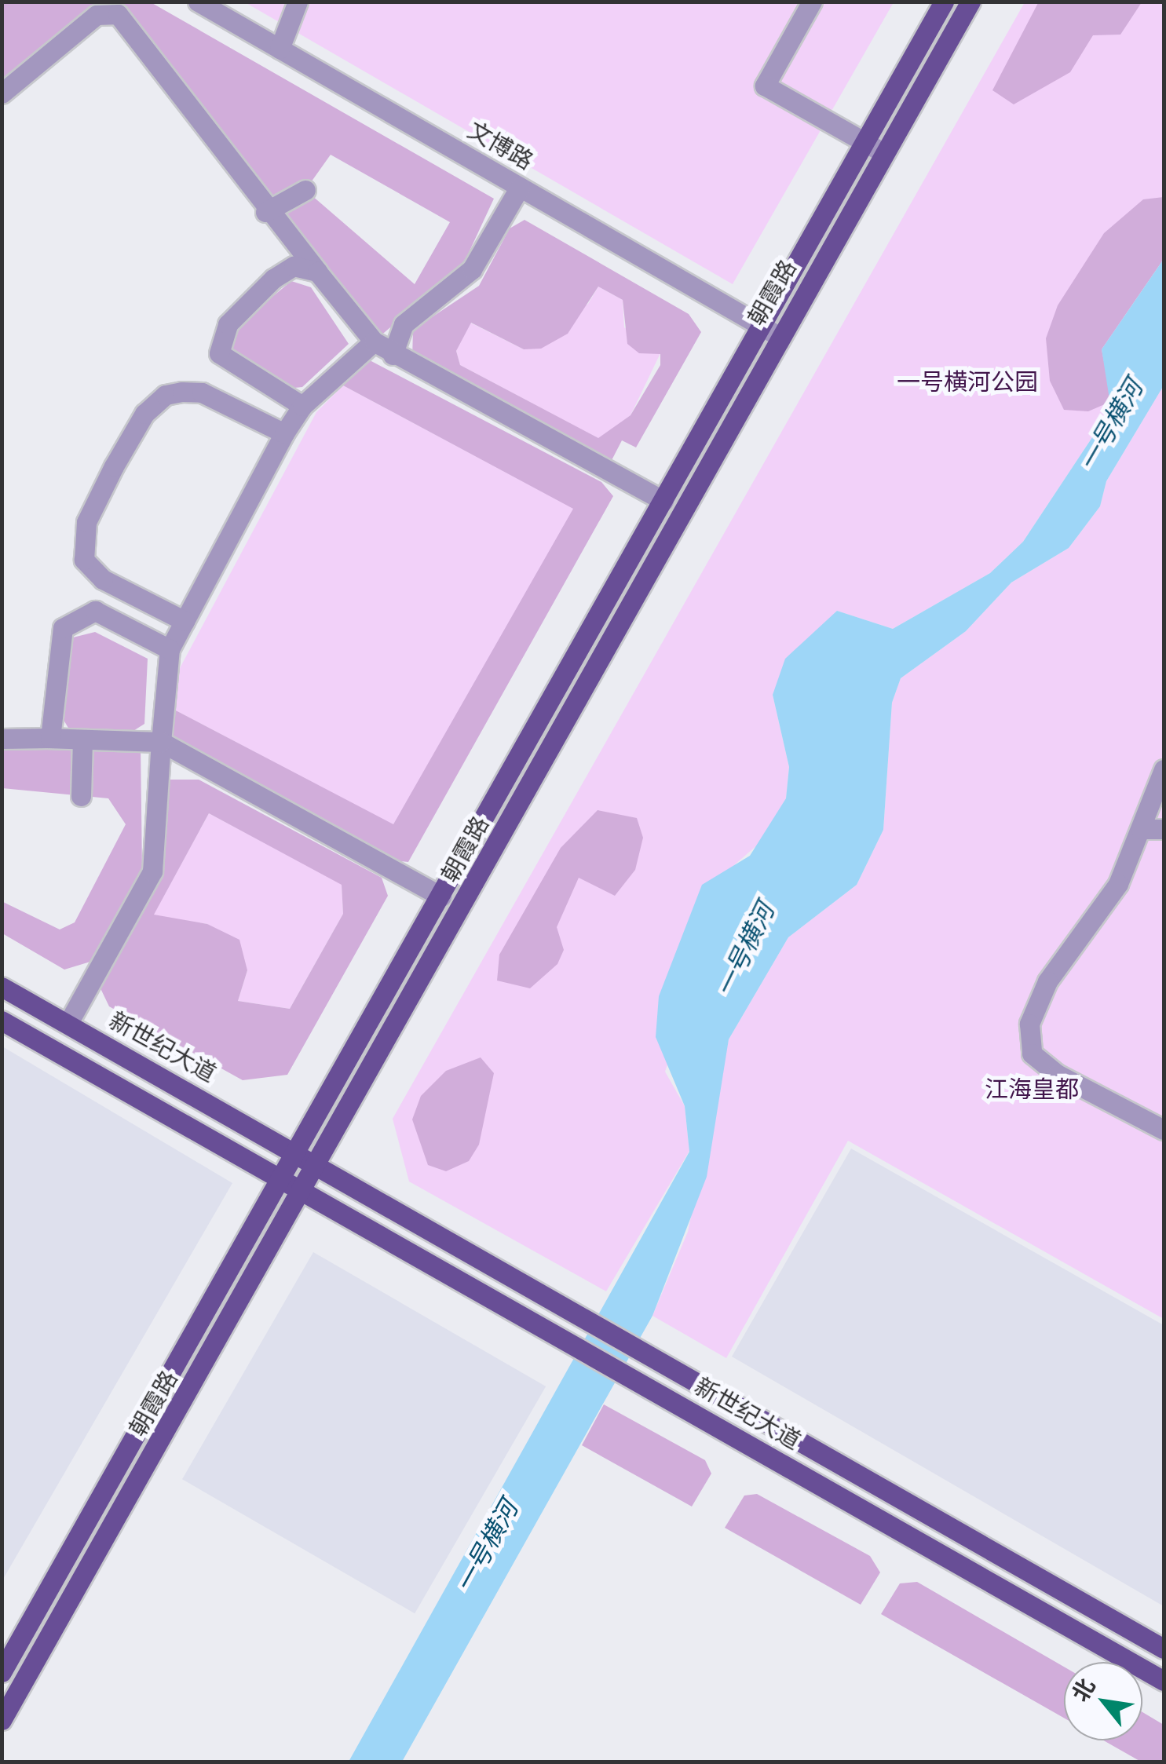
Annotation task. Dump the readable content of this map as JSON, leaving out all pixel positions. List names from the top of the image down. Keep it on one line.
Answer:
{"streets":{"main road":["朝霞路","新世纪大道"],"street":["文博路"]},"crossings":[["文博路","朝霞路"],["朝霞路","新世纪大道"]],"water":["一号横河"],"parks":["一号横河公园","江海皇都"],"north":"top left"}
